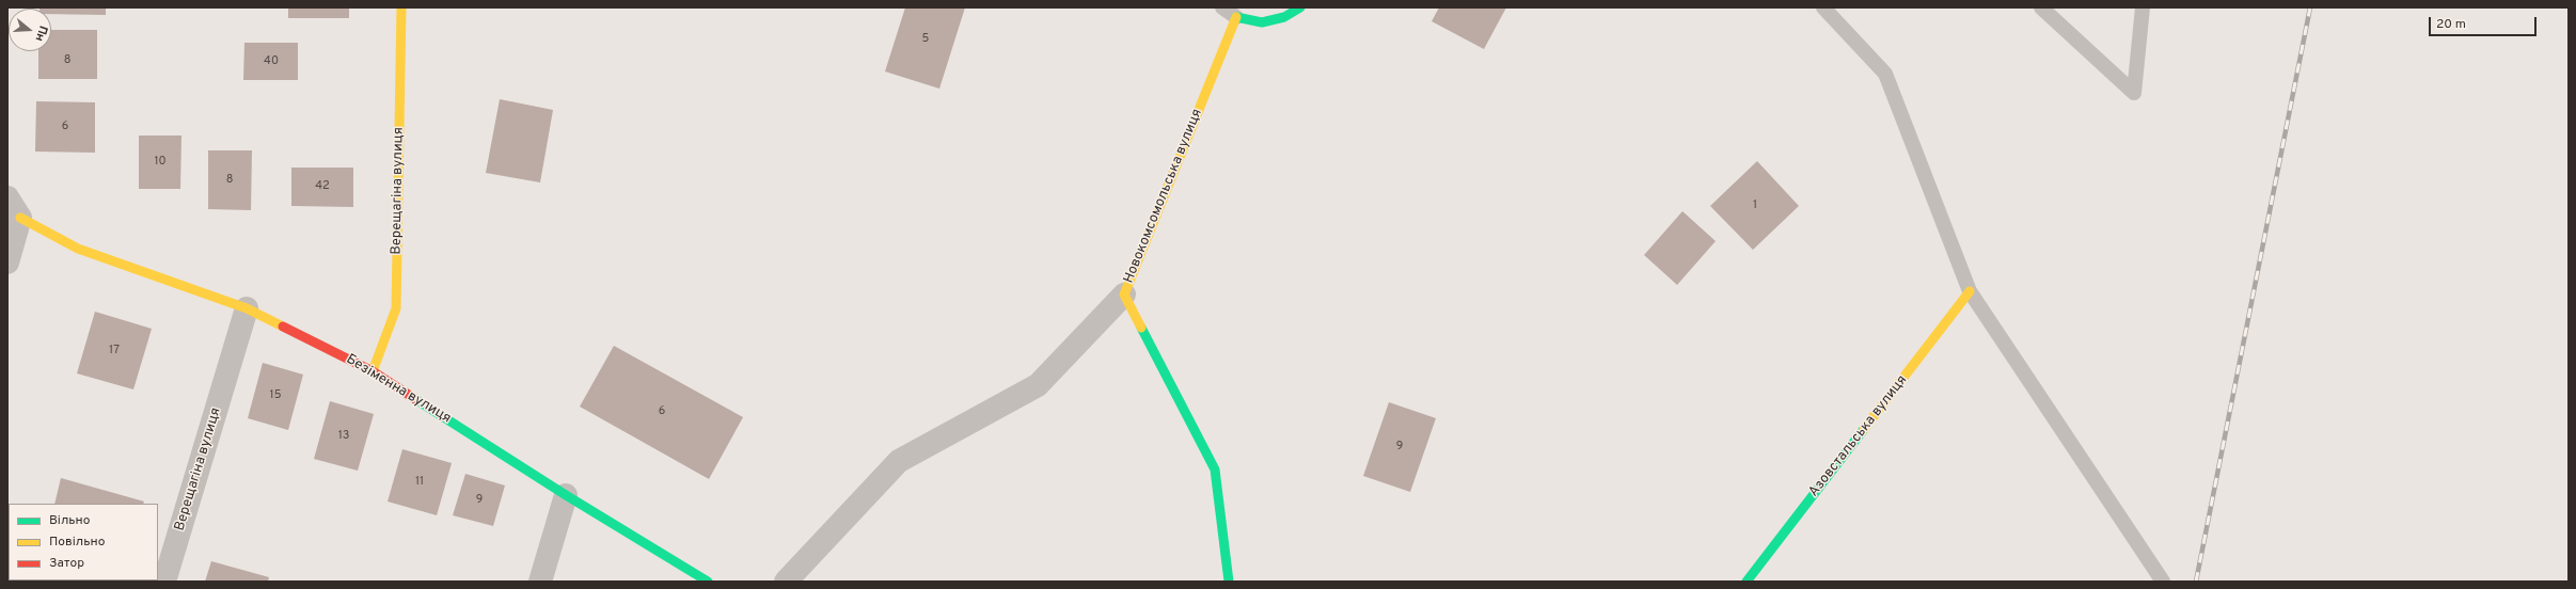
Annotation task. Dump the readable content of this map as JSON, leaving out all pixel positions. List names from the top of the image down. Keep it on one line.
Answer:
{"streets":{"street":["Верещагіна вулиця","Новокомсомольська вулиця","Безіменна вулиця","Азовстальська вулиця"]},"crossings":[["Верещагіна вулиця","Безіменна вулиця"]],"house_numbers":["5","8","40","6","10","8","42","1","17","15","6","13","9","11","9"],"legend":["Вільно","Повільно","Затор"],"scale_bar":"20 m","north":"right"}
